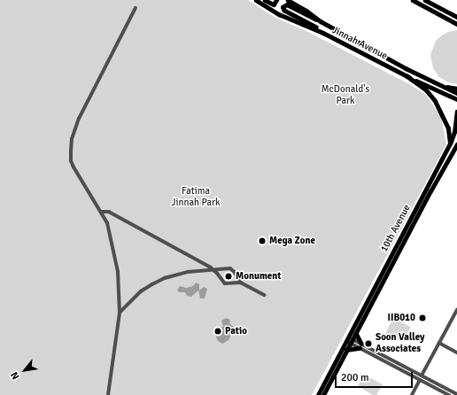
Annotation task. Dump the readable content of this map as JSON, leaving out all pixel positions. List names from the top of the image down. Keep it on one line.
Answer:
{"streets":{"main road":["Jinnah Avenue","10th Avenue"]},"parks":["McDonald's Park","Fatima Jinnah Park"],"places":["Mega Zone","Monument","IIB010","Patio","Soon Valley Associates"],"scale_bar":"200 m","north":"bottom left"}
